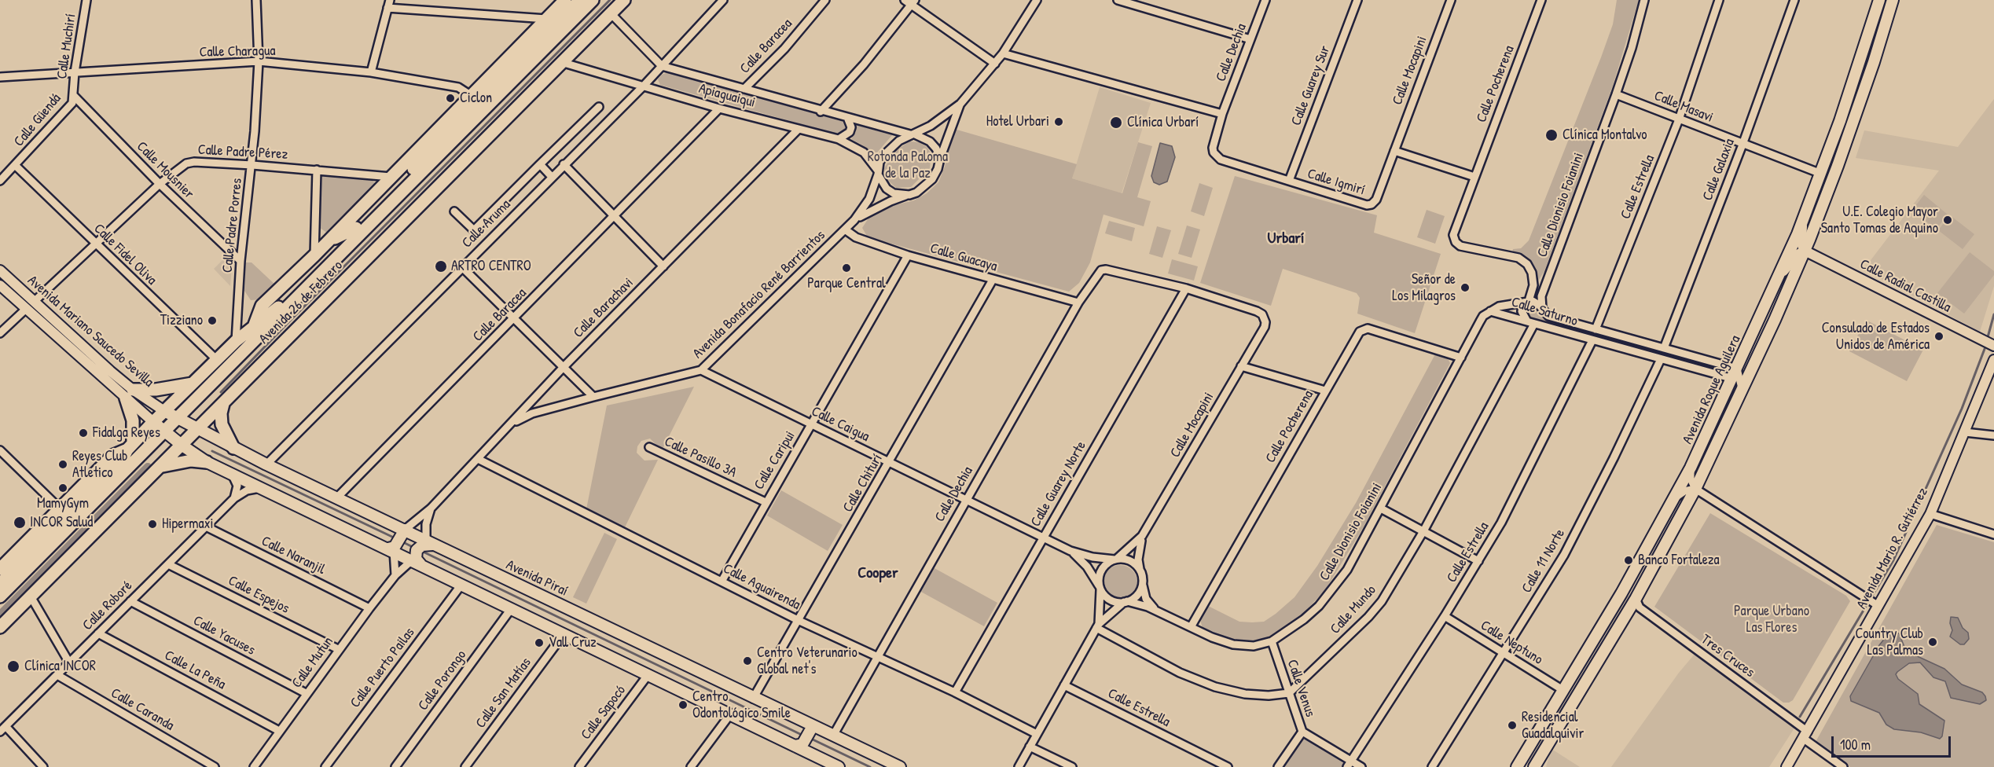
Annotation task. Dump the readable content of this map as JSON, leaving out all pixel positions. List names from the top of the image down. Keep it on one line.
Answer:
{"streets":{"main road":["Avenida 26 de Febrero","Avenida Roque Aguilera","Avenida Piraí"],"street":["Calle Muchirí","Calle Baracea","Calle Charagua","Calle Dechia","Calle Mocapini","Calle Pocherena","Calle Guarey Sur","Apiaguaiqui","Calle Masavi","Calle Güendá","Calle Padre Pérez","Calle Galaxia","Calle Mousnier","Calle Igmirí","Calle Estrella","Calle Dionisio Foianini","Calle Aruma","Calle Padre Porres","Calle Fidel Oliva","Calle Guacaya","Calle Radial Castilla","Avenida Bonafacio René Barrientos","Calle Barachavi","Calle Saturno","Avenida Mariano Saucedo Sevilla","Calle Caigua","Calle Pasillo 3A","Calle Caripui","Calle Chiturí","Calle Guarey Norte","Avenida Mario R. Gutiérrez","Calle Naranjil","Calle 11 Norte","Calle Aguairenda","Calle Espejos","Calle Roboré","Calle Mundo","Calle Yacuses","Calle Neptuno","Tres Cruces","Calle Mutun","Calle Puerto Pailas","Calle La Peña","Calle Porongo","Calle Venus","Calle San Matías","Calle Caranda","Calle Sapocó"]},"crossings":[["Calle Muchirí","Calle Charagua"],["Calle Muchirí","Calle Güendá"],["Calle Muchirí","Calle Mousnier"],["Calle Baracea","Apiaguaiqui"],["Calle Baracea","Avenida Piraí"],["Calle Charagua","Calle Padre Porres"],["Calle Charagua","Avenida 26 de Febrero"],["Calle Dechia","Calle Mocapini"],["Calle Dechia","Calle Igmirí"],["Calle Dechia","Calle Guacaya"],["Calle Dechia","Calle Caigua"],["Calle Dechia","Calle Guarey Norte"],["Calle Dechia","Avenida Piraí"],["Calle Dechia","Calle Aguairenda"],["Calle Mocapini","Calle Igmirí"],["Calle Mocapini","Calle Dionisio Foianini"],["Calle Mocapini","Calle Caigua"],["Calle Mocapini","Calle Guarey Norte"],["Calle Pocherena","Calle Dionisio Foianini"],["Calle Guarey Sur","Calle Igmirí"],["Apiaguaiqui","Calle Aruma"],["Apiaguaiqui","Avenida Bonafacio René Barrientos"],["Apiaguaiqui","Avenida 26 de Febrero"],["Apiaguaiqui","Calle Barachavi"],["Calle Masavi","Calle Galaxia"],["Calle Masavi","Calle Estrella"],["Calle Masavi","Calle Dionisio Foianini"],["Calle Masavi","Avenida Roque Aguilera"],["Calle Güendá","Calle Mousnier"],["Calle Güendá","Calle Fidel Oliva"],["Calle Padre Pérez","Calle Mousnier"],["Calle Padre Pérez","Calle Padre Porres"],["Calle Padre Pérez","Calle Fidel Oliva"],["Calle Padre Pérez","Avenida 26 de Febrero"],["Calle Padre Pérez","Avenida Mariano Saucedo Sevilla"],["Calle Galaxia","Calle Saturno"],["Calle Mousnier","Calle Padre Porres"],["Calle Estrella","Calle Saturno"],["Calle Estrella","Calle Neptuno"],["Calle Estrella","Calle Venus"],["Calle Dionisio Foianini","Calle Saturno"],["Calle Dionisio Foianini","Calle Caigua"],["Calle Dionisio Foianini","Calle Venus"],["Calle Aruma","Avenida Piraí"],["Calle Padre Porres","Avenida 26 de Febrero"],["Calle Fidel Oliva","Avenida 26 de Febrero"],["Calle Guacaya","Avenida Bonafacio René Barrientos"],["Calle Guacaya","Calle Caripui"],["Calle Guacaya","Calle Chiturí"],["Calle Radial Castilla","Avenida Roque Aguilera"],["Avenida Bonafacio René Barrientos","Calle Barachavi"],["Avenida Bonafacio René Barrientos","Calle Caigua"],["Avenida 26 de Febrero","Avenida Mariano Saucedo Sevilla"],["Avenida 26 de Febrero","Avenida Piraí"],["Calle Barachavi","Avenida Piraí"],["Calle Barachavi","Calle Aguairenda"],["Calle Saturno","Avenida Roque Aguilera"],["Calle Saturno","Calle 11 Norte"],["Calle Saturno","Calle Mundo"],["Avenida Mariano Saucedo Sevilla","Avenida Piraí"],["Avenida Roque Aguilera","Calle Neptuno"],["Avenida Roque Aguilera","Tres Cruces"],["Calle Caigua","Calle Caripui"],["Calle Caigua","Calle Chiturí"],["Calle Caigua","Calle Guarey Norte"],["Calle Pasillo 3A","Calle Caripui"],["Calle Caripui","Calle Aguairenda"],["Calle Chiturí","Avenida Piraí"],["Calle Chiturí","Calle Aguairenda"],["Calle Guarey Norte","Calle Aguairenda"],["Avenida Mario R. Gutiérrez","Tres Cruces"],["Calle Naranjil","Calle Roboré"],["Calle Naranjil","Calle Mutun"],["Calle 11 Norte","Calle Neptuno"],["Calle Espejos","Calle Roboré"],["Calle Espejos","Calle Mutun"],["Calle Roboré","Calle Yacuses"],["Calle Roboré","Calle La Peña"],["Calle Roboré","Calle Caranda"],["Calle Mundo","Calle Venus"],["Calle Yacuses","Calle Mutun"],["Calle Mutun","Calle La Peña"]],"districts":["Urbarí","Cooper"],"parks":["Rotonda Paloma de la Paz","Parque Urbano Las Flores"],"places":["Ciclon","Hotel Urbari","Clínica Urbarí","Clínica Montalvo","U.E. Colegio Mayor Santo Tomas de Aquino","ARTRO CENTRO","Parque Central","Señor de Los Milagros","Tizziano","Consulado de Estados Unidos de América","Fidalga Reyes","Reyes Club Atletico","MamyGym","INCOR Salud","Hipermaxi","Banco Fortaleza","Country Club Las Palmas","Vall Cruz","Centro Veterunario Global net's","Clínica INCOR","Centro Odontológico Smile","Residencial Guadalquivir"],"scale_bar":"100 m"}
